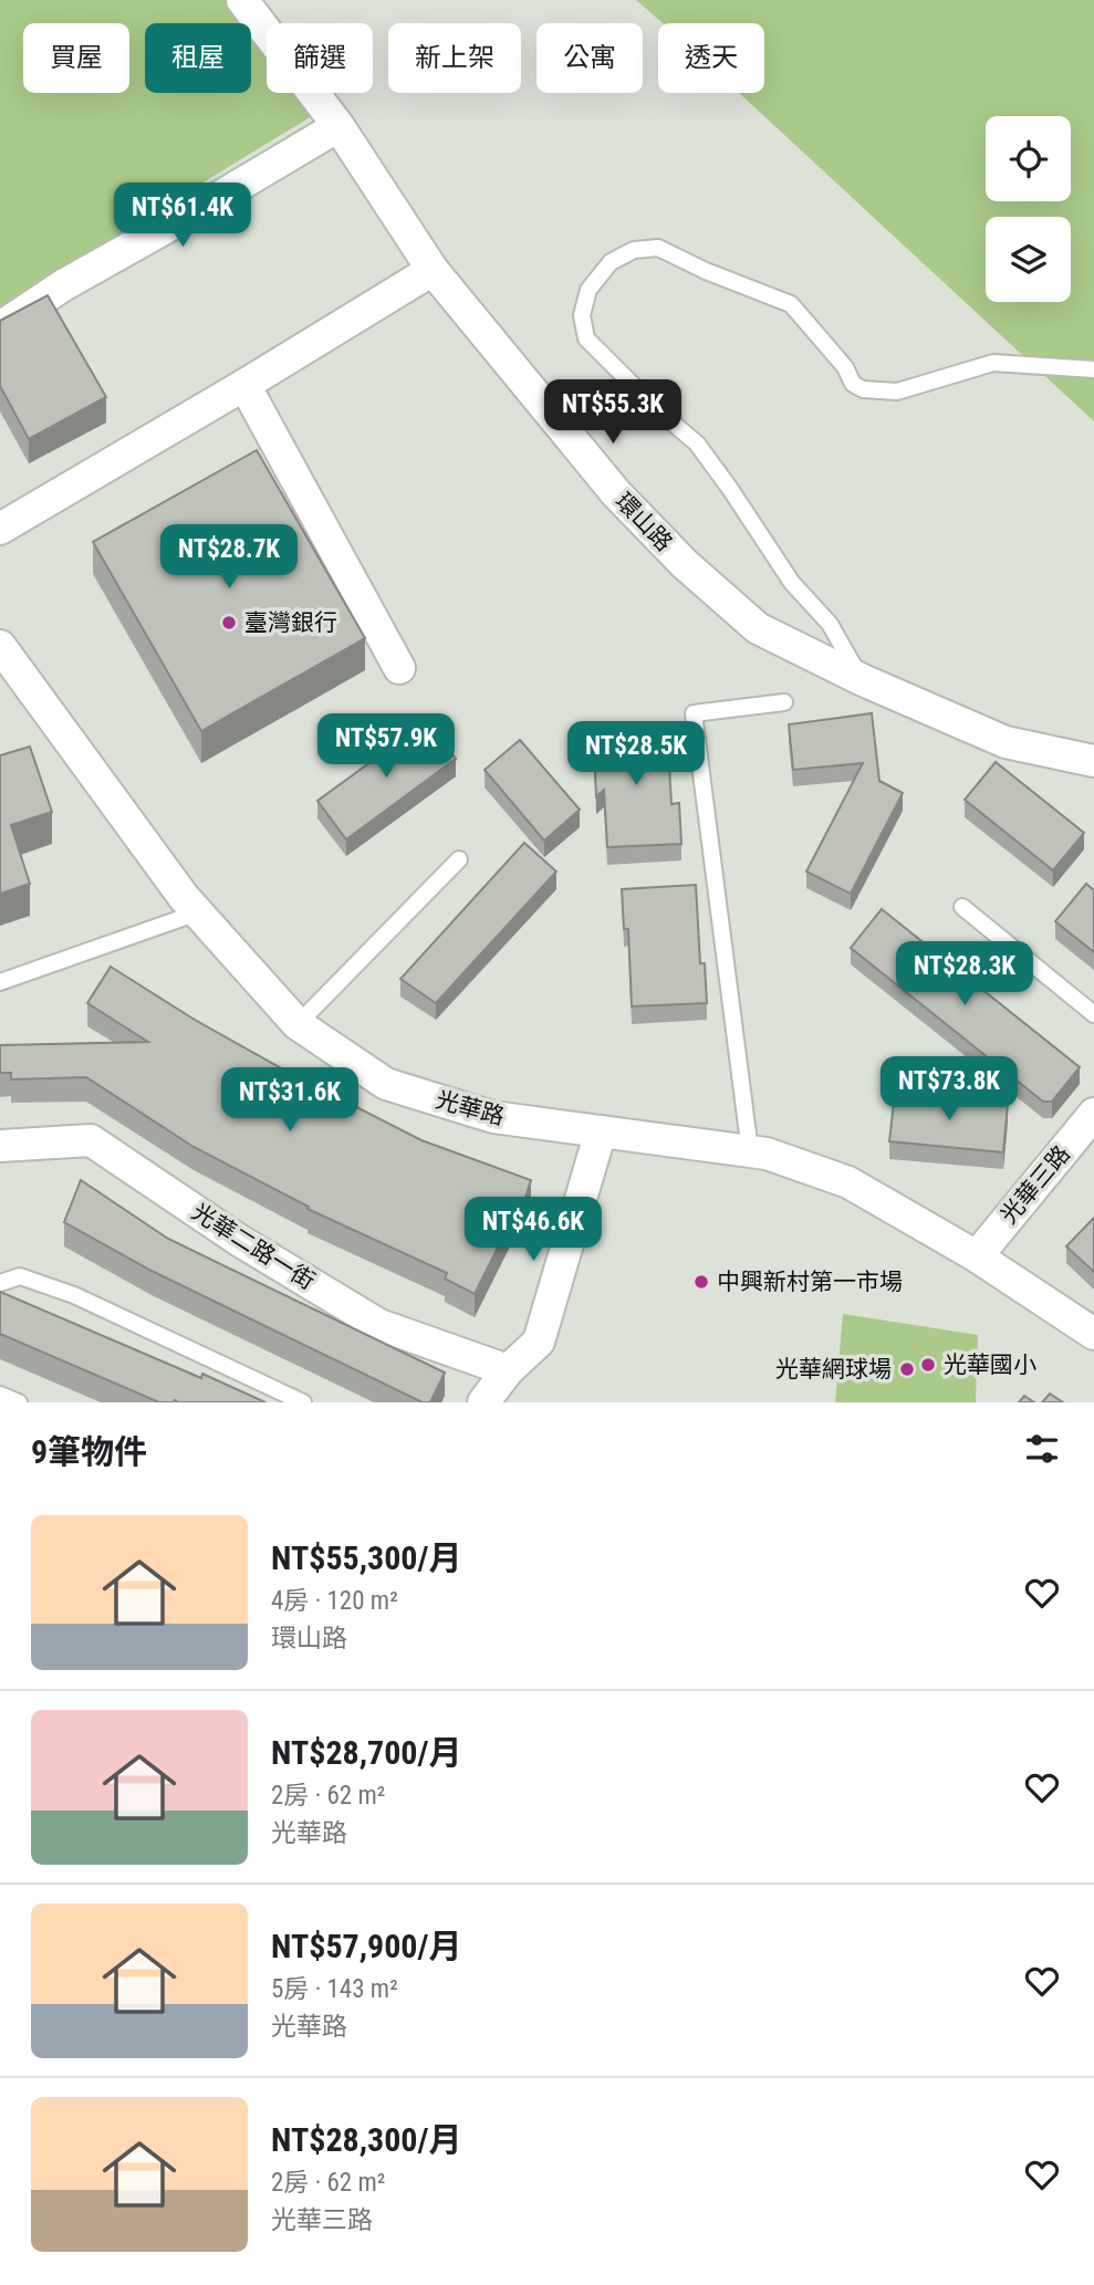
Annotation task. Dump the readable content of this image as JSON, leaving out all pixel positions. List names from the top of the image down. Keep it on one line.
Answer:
{"streets":{"street":["環山路","光華路","光華三路","光華二路一街"]},"crossings":[["光華路","光華三路"]],"places":["臺灣銀行","中興新村第一市場","光華國小","光華網球場"],"page":{"chip":["買屋","租屋","篩選","新上架","公寓","透天"],"price":["NT$61.4K","NT$55.3K","NT$28.7K","NT$57.9K","NT$28.5K","NT$28.3K","NT$73.8K","NT$31.6K","NT$46.6K"],"heading":"9筆物件","list":[{"name":"NT$55,300/月","note":"4房 · 120 m² · 環山路"},{"name":"NT$28,700/月","note":"2房 · 62 m² · 光華路"},{"name":"NT$57,900/月","note":"5房 · 143 m² · 光華路"},{"name":"NT$28,300/月","note":"2房 · 62 m² · 光華三路"}]}}
